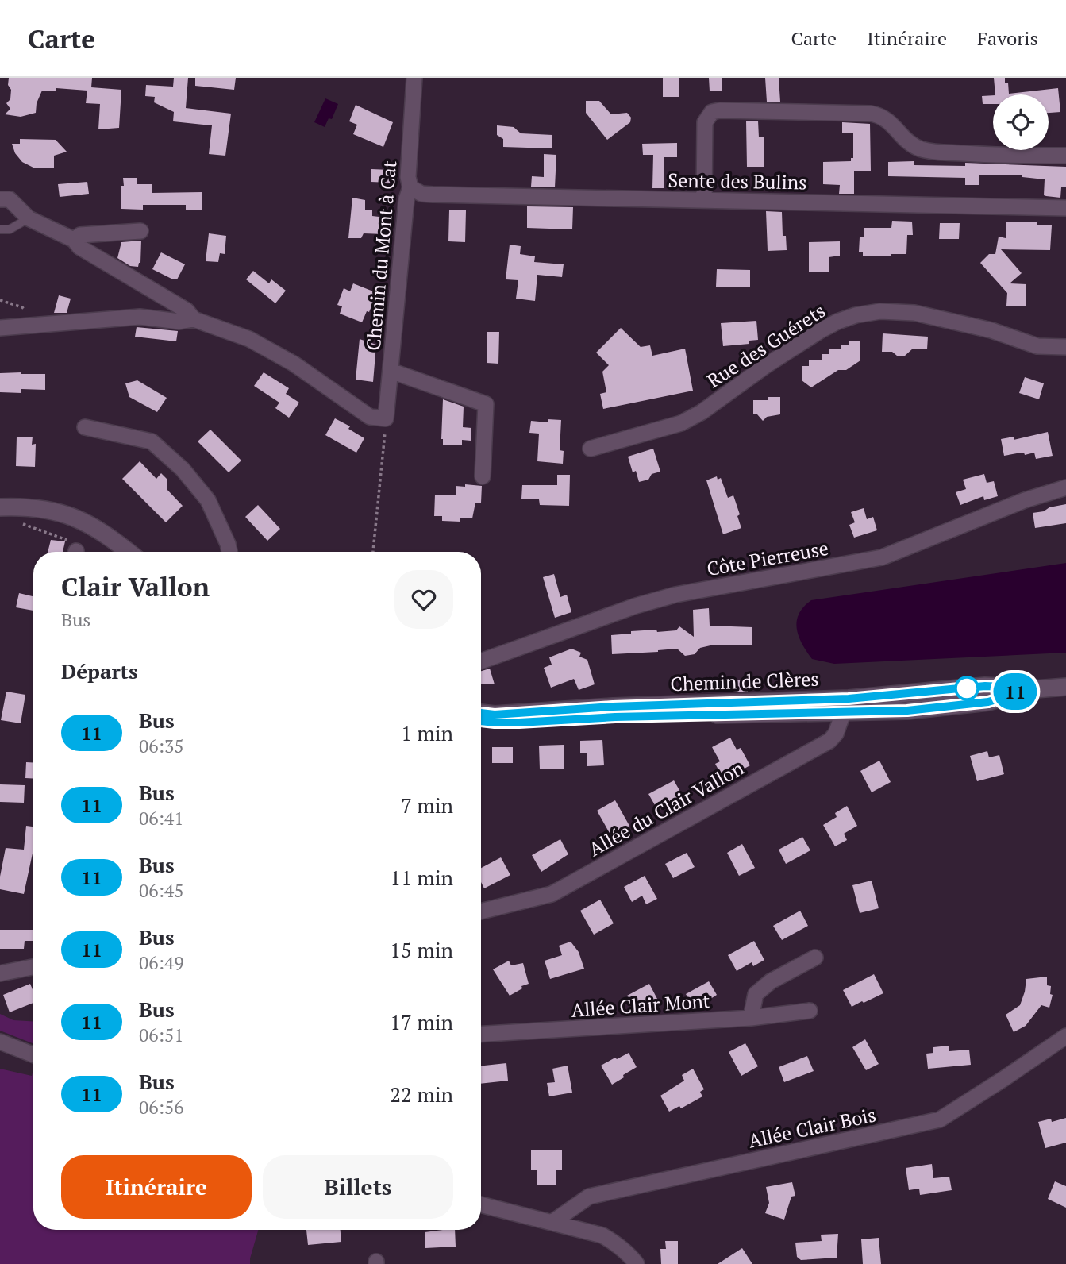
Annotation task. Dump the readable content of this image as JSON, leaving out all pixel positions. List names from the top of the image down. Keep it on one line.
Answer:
{"streets":{"street":["Sente des Bulins","Chemin du Mont à Cat","Rue des Guérets","Côte Pierreuse","Chemin de Clères","Allée du Clair Vallon","Allée Clair Mont","Allée Clair Bois"]},"crossings":[["Sente des Bulins","Chemin du Mont à Cat"],["Chemin de Clères","Allée du Clair Vallon"]],"lines":["bus line 11"],"page":{"header":"Carte","nav":["Carte","Itinéraire","Favoris"],"on_map":"11","heading":[["Clair Vallon","Bus"],"Départs"],"list":[{"mark":"11","name":"Bus","note":"06:35","value":"1 min"},{"mark":"11","name":"Bus","note":"06:41","value":"7 min"},{"mark":"11","name":"Bus","note":"06:45","value":"11 min"},{"mark":"11","name":"Bus","note":"06:49","value":"15 min"},{"mark":"11","name":"Bus","note":"06:51","value":"17 min"},{"mark":"11","name":"Bus","note":"06:56","value":"22 min"}],"buttons":["Itinéraire","Billets"]}}
